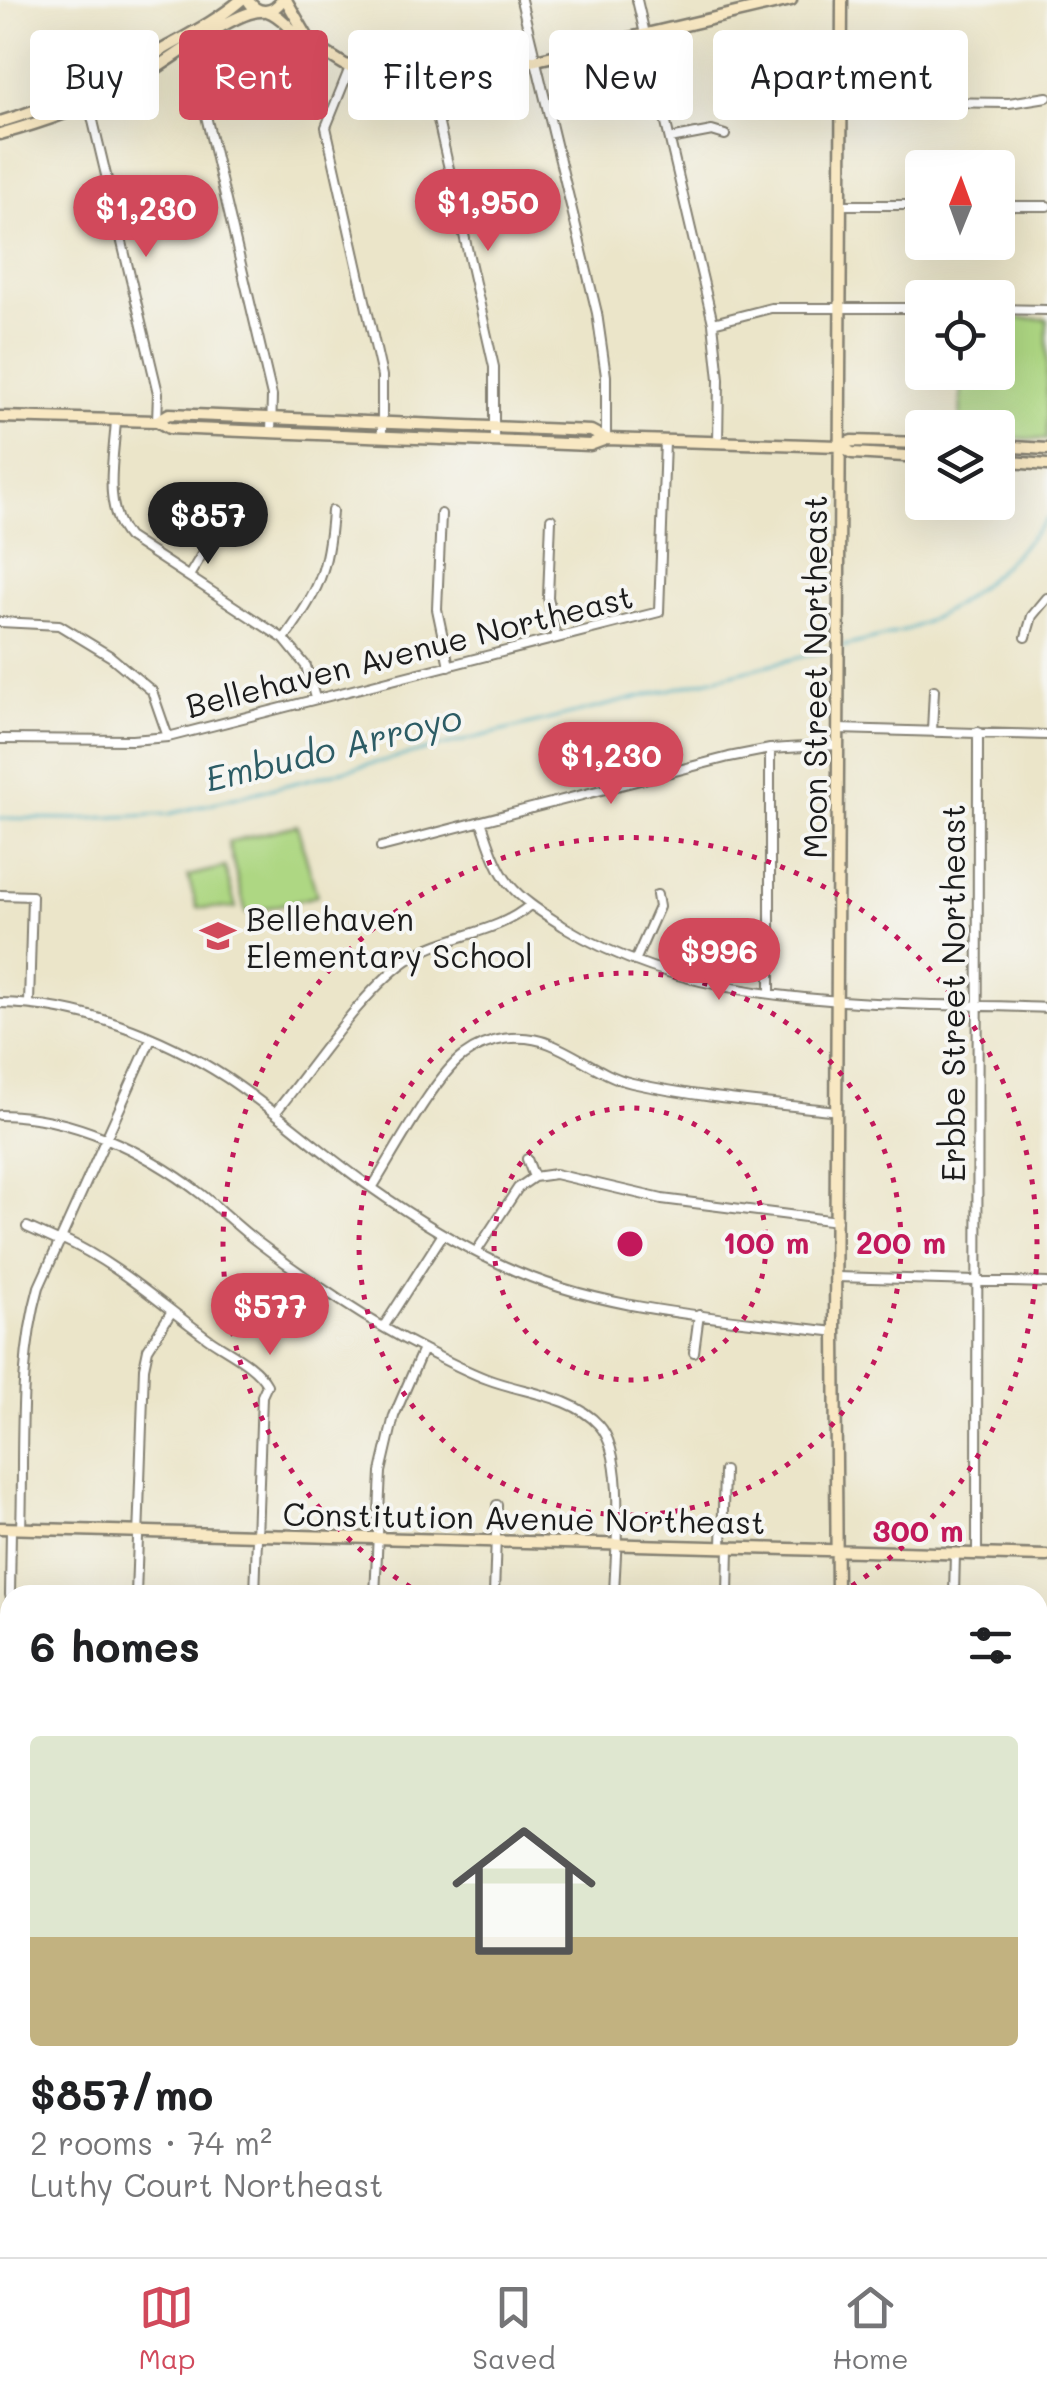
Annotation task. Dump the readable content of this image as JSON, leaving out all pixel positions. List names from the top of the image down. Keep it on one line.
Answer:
{"streets":{"street":["Bellehaven Avenue Northeast","Moon Street Northeast","Erbbe Street Northeast","Constitution Avenue Northeast"]},"crossings":[["Moon Street Northeast","Constitution Avenue Northeast"],["Erbbe Street Northeast","Constitution Avenue Northeast"]],"water":["Embudo Arroyo"],"places":{"school or university":["Bellehaven Elementary School"]},"north":"top","page":{"chip":["Buy","Rent","Filters","New","Apartment"],"price":["$1,950","$1,230","$857","$1,230","$996","$577"],"heading":"6 homes","list":[{"name":"$857/mo","note":"2 rooms · 74 m² · Luthy Court Northeast"}],"tabs":["Map","Saved","Home"]},"rings":["100 m","200 m","300 m"]}
